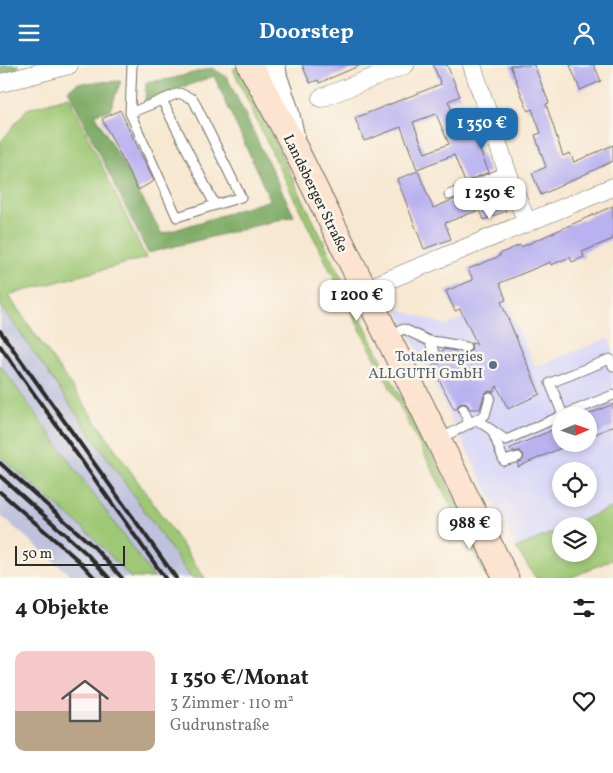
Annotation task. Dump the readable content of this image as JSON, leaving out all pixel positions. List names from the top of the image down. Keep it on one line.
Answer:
{"streets":{"main road":["Landsberger Straße"]},"places":["Totalenergies ALLGUTH GmbH"],"scale_bar":"50 m","north":"right","page":{"header":"Doorstep","price":["1 350 €","1 250 €","1 200 €","988 €"],"scale":"50 m","heading":"4 Objekte","list":[{"name":"1 350 €/Monat","note":"3 Zimmer · 110 m² · Gudrunstraße"}]}}
